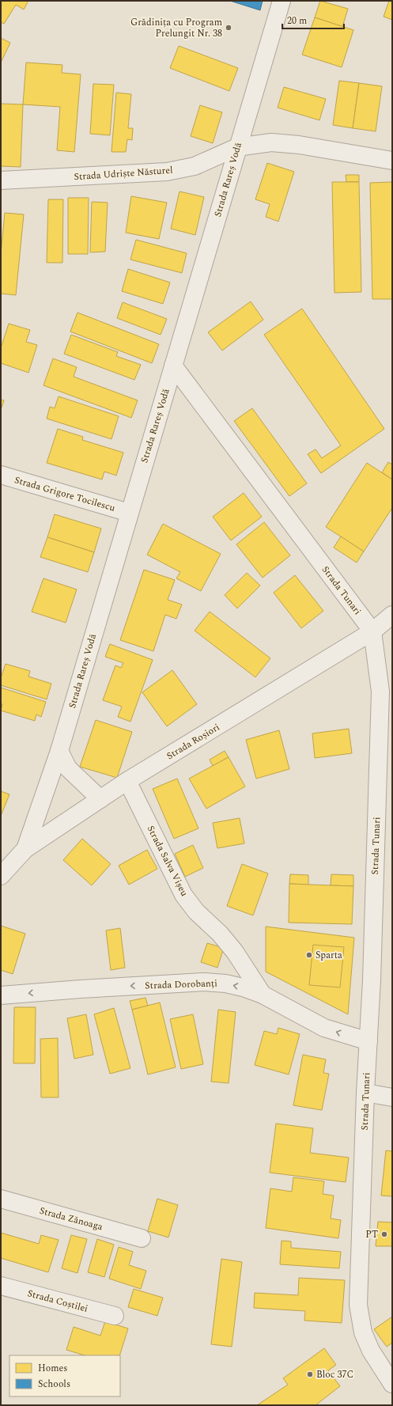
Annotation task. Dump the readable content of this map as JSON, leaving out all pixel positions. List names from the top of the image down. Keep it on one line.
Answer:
{"streets":{"street":["Strada Udriște Năsturel","Strada Rareș Vodă","Strada Grigore Tocilescu","Strada Tunari","Strada Roșiori","Strada Salva Vișeu","Strada Dorobanți","Strada Zănoaga","Strada Coștilei"]},"crossings":[["Strada Udriște Năsturel","Strada Rareș Vodă"],["Strada Rareș Vodă","Strada Grigore Tocilescu"],["Strada Rareș Vodă","Strada Tunari"],["Strada Rareș Vodă","Strada Roșiori"],["Strada Tunari","Strada Roșiori"],["Strada Tunari","Strada Dorobanți"],["Strada Roșiori","Strada Salva Vișeu"],["Strada Salva Vișeu","Strada Dorobanți"]],"one_way":["Strada Dorobanți"],"places":["Grădinița cu Program Prelungit Nr. 38","Sparta","PT","Bloc 37C"],"legend":["Homes","Schools"],"scale_bar":"20 m"}
